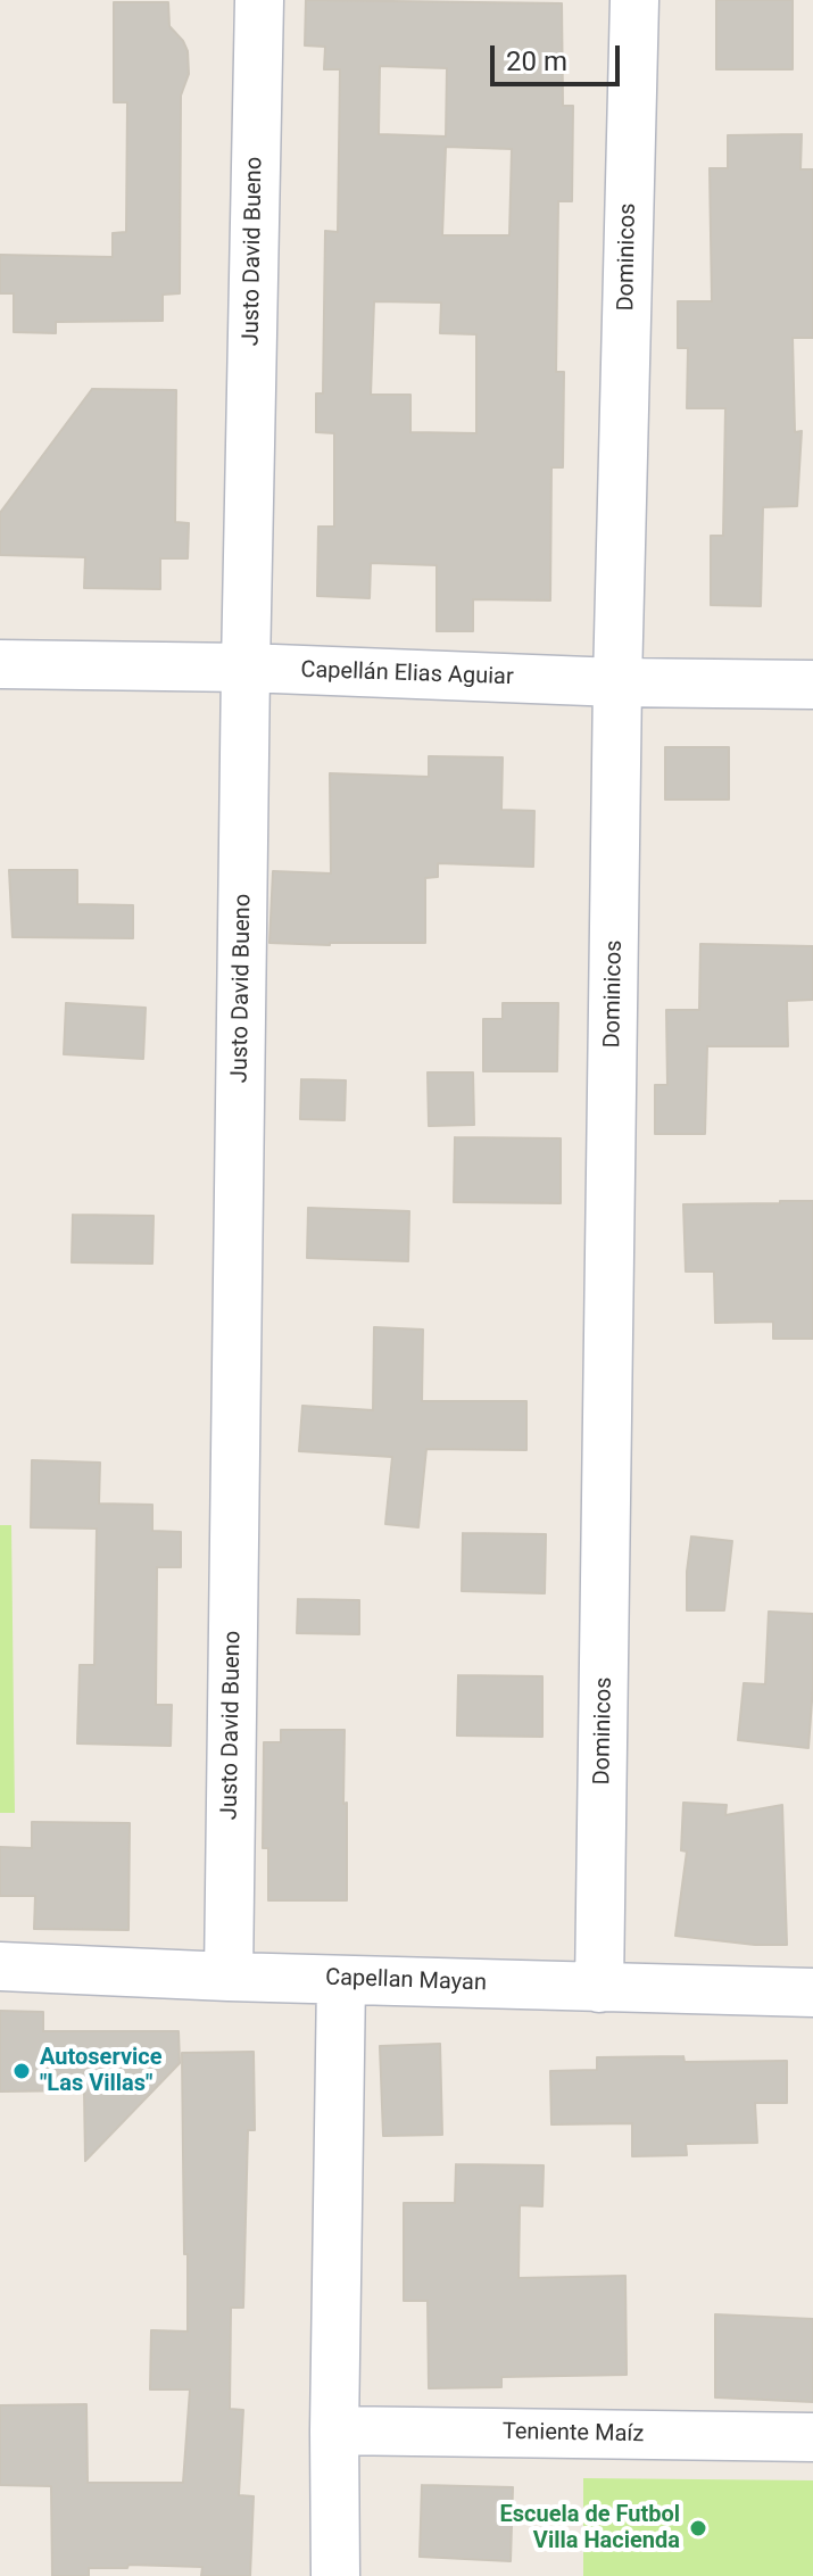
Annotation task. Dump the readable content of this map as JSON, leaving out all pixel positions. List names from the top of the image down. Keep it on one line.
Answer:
{"streets":{"street":["Justo David Bueno","Dominicos","Capellán Elias Aguiar","Capellan Mayan","Teniente Maíz"]},"crossings":[["Justo David Bueno","Capellán Elias Aguiar"],["Justo David Bueno","Capellan Mayan"],["Dominicos","Capellán Elias Aguiar"],["Dominicos","Capellan Mayan"]],"places":["Autoservice \"Las Villas\"","Escuela de Futbol Villa Hacienda"],"scale_bar":"20 m"}
